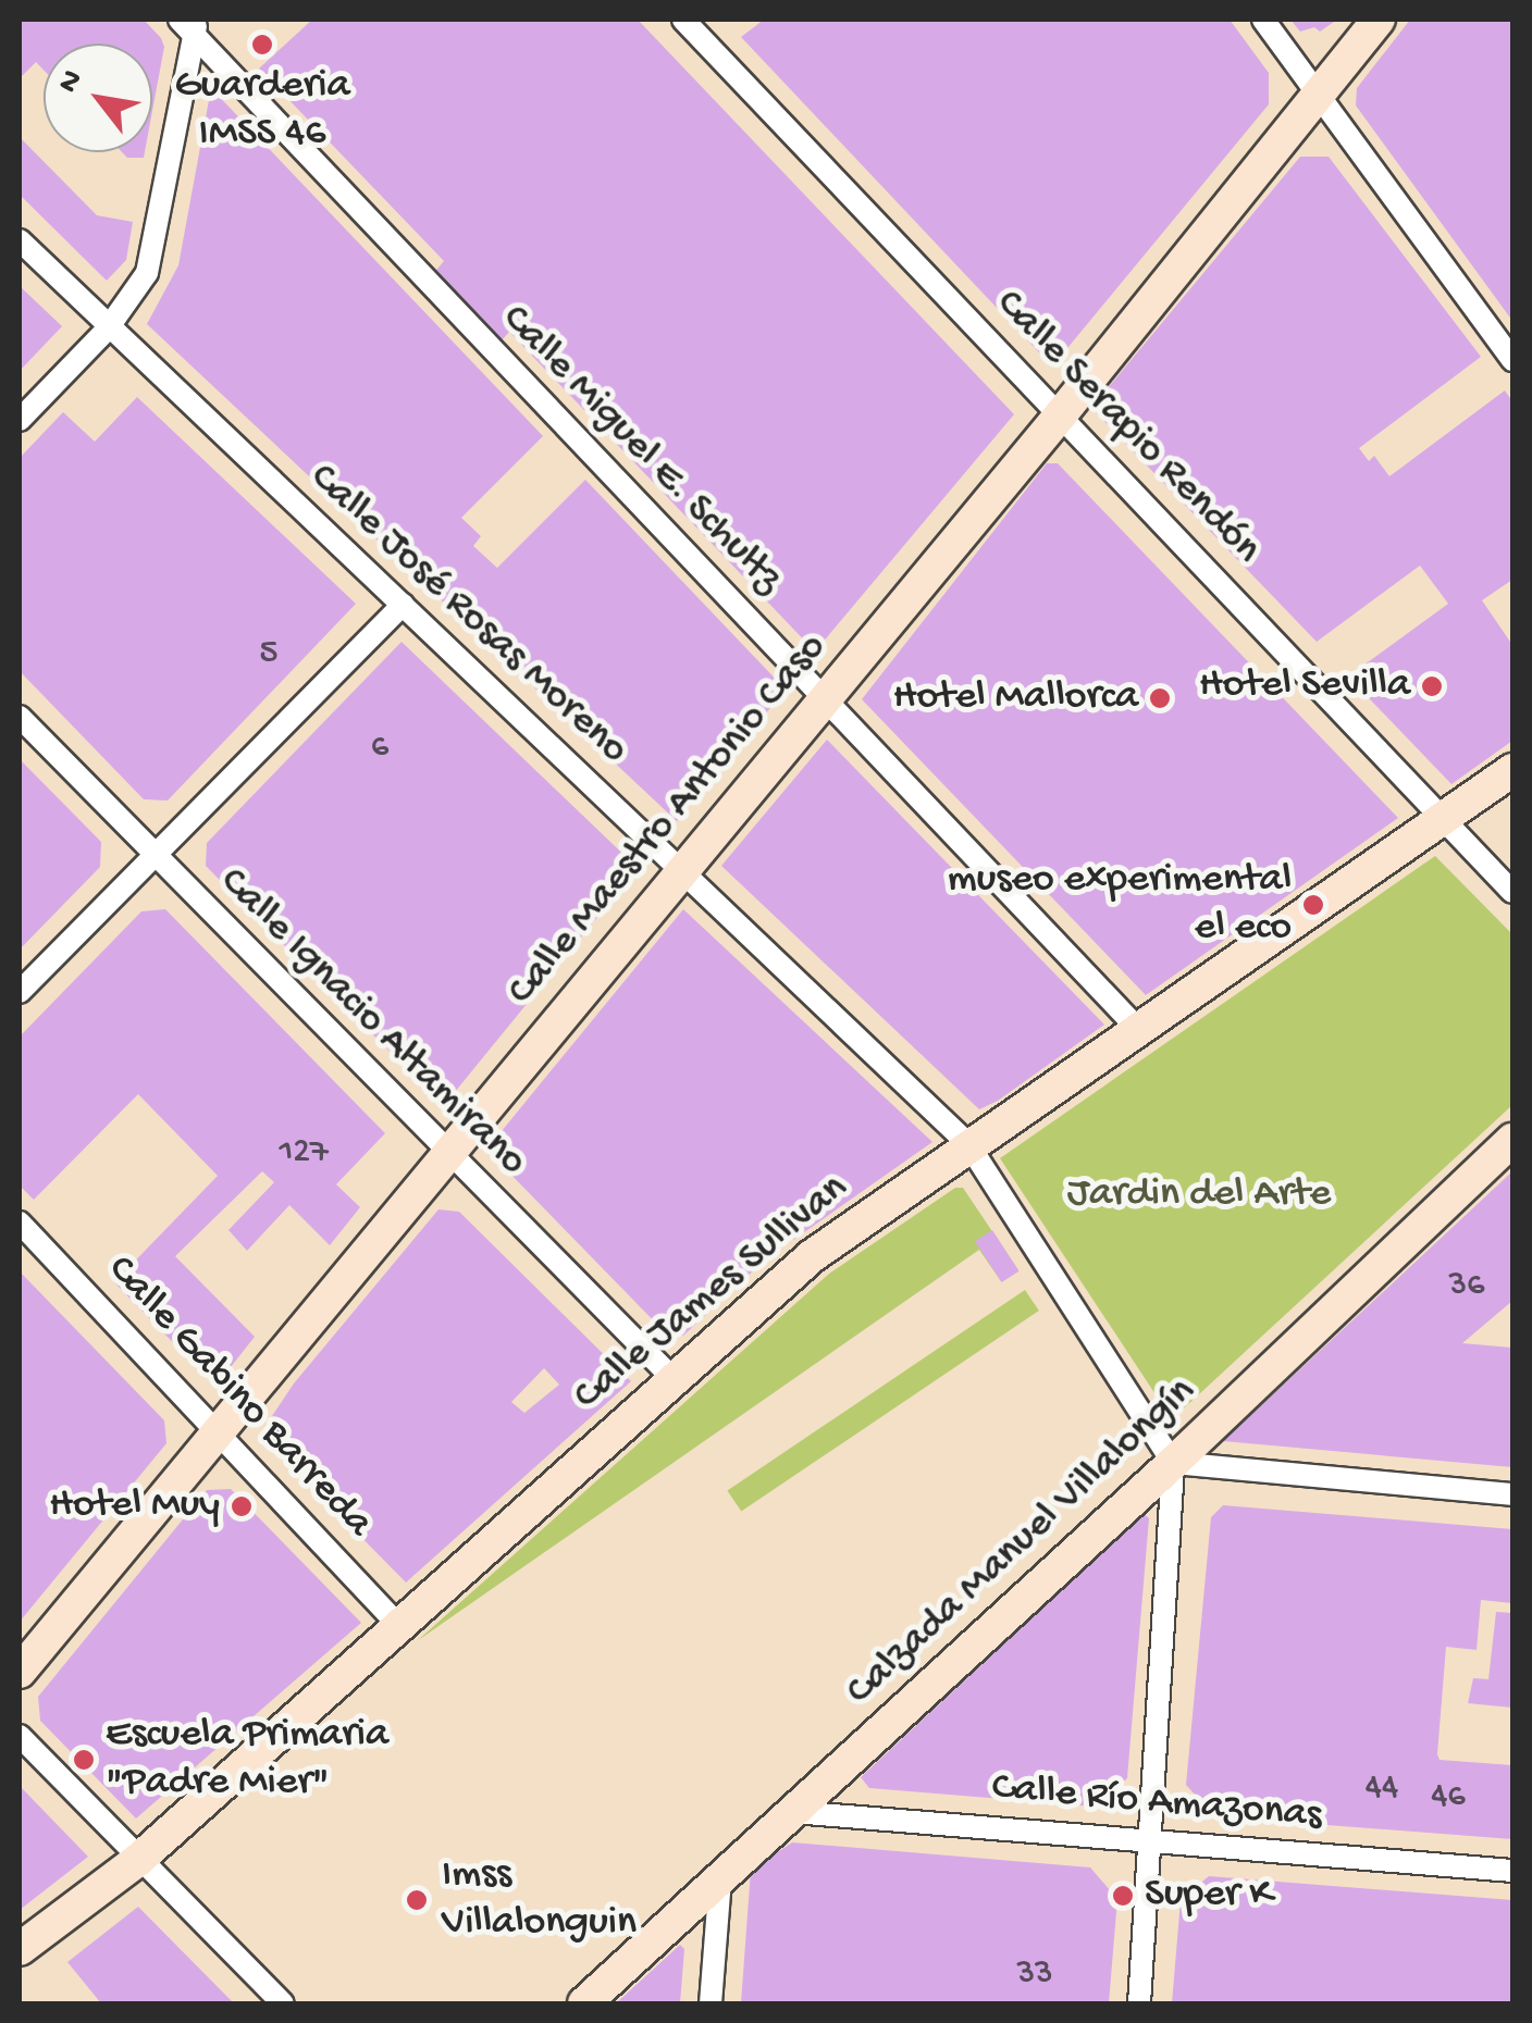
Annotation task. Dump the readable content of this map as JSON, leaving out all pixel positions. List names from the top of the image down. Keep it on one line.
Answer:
{"streets":{"main road":["Calle Maestro Antonio Caso","Calle James Sullivan","Calzada Manuel Villalongín"],"street":["Calle Serapio Rendón","Calle Miguel E. Schultz","Calle José Rosas Moreno","Calle Ignacio Altamirano","Calle Gabino Barreda","Calle Río Amazonas"]},"crossings":[["Calle Serapio Rendón","Calle Maestro Antonio Caso"],["Calle Serapio Rendón","Calle James Sullivan"],["Calle Miguel E. Schultz","Calle Maestro Antonio Caso"],["Calle Miguel E. Schultz","Calle James Sullivan"],["Calle José Rosas Moreno","Calle Maestro Antonio Caso"],["Calle José Rosas Moreno","Calle James Sullivan"],["Calle José Rosas Moreno","Calzada Manuel Villalongín"],["Calle Maestro Antonio Caso","Calle Ignacio Altamirano"],["Calle Maestro Antonio Caso","Calle Gabino Barreda"],["Calle Ignacio Altamirano","Calle James Sullivan"],["Calle James Sullivan","Calle Gabino Barreda"],["Calzada Manuel Villalongín","Calle Río Amazonas"]],"parks":["Jardin del Arte"],"places":["Guarderia IMSS 46","Hotel Sevilla","Hotel Mallorca","museo experimental el eco","Hotel Muy","Escuela Primaria \"Padre Mier\"","Super K","Imss Villalonguin"],"house_numbers":["5","6","127","36","44","46","33"],"north":"top left"}
